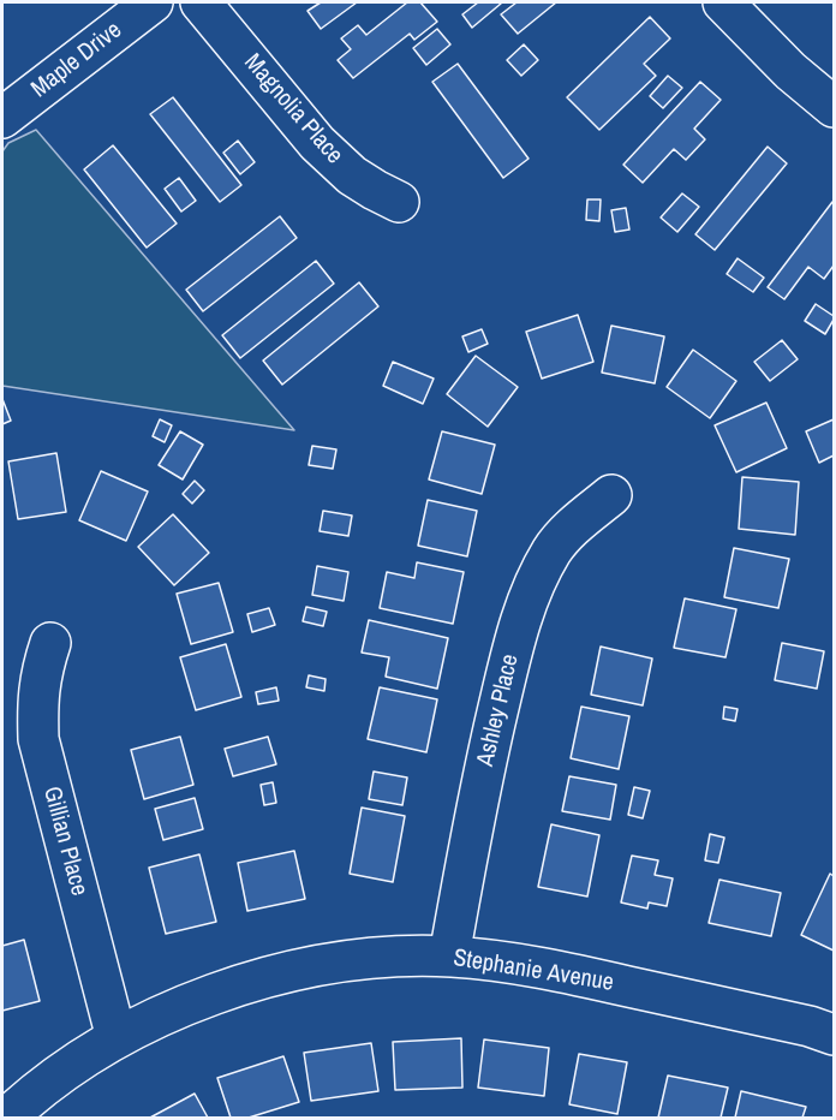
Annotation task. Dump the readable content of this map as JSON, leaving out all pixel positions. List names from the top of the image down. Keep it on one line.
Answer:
{"streets":{"street":["Maple Drive","Magnolia Place","Ashley Place","Gillian Place","Stephanie Avenue"]},"crossings":[["Ashley Place","Stephanie Avenue"],["Gillian Place","Stephanie Avenue"]]}
